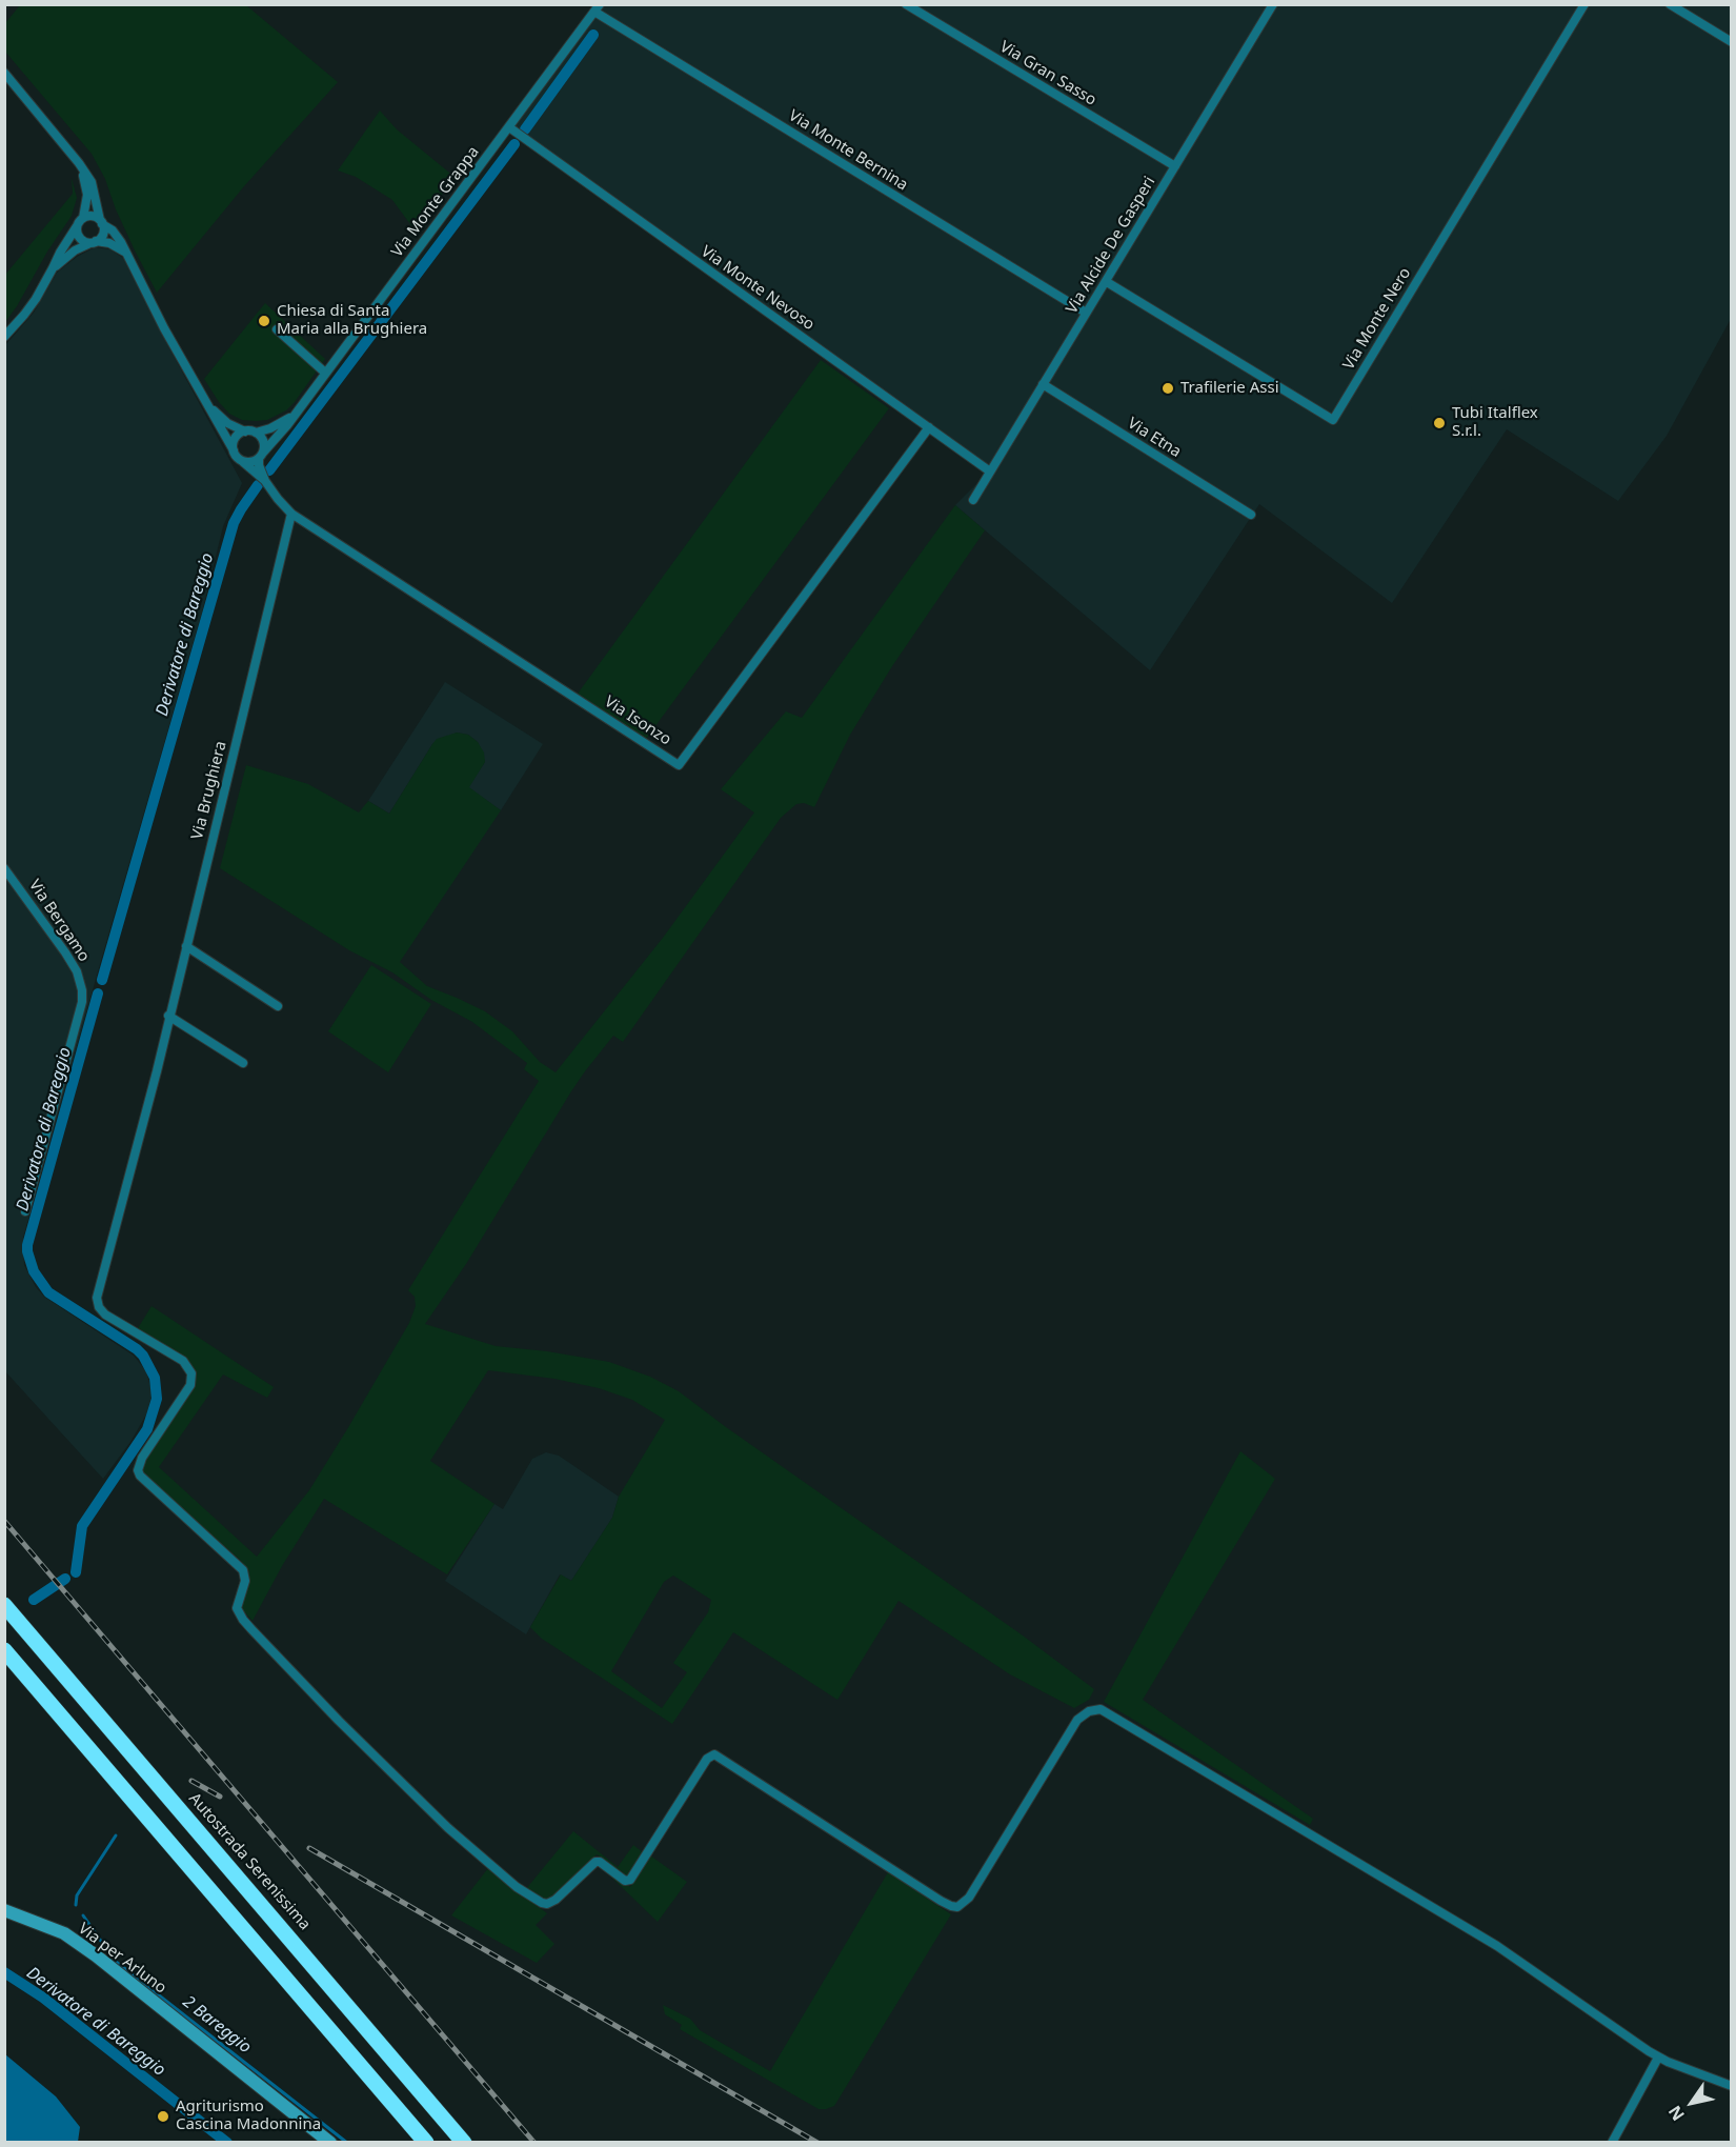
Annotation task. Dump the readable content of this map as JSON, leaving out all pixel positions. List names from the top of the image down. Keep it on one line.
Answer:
{"streets":{"highway":["Autostrada Serenissima"],"street":["Via Gran Sasso","Via Monte Bernina","Via Monte Grappa","Via Alcide De Gasperi","Via Monte Nevoso","Via Monte Nero","Via Etna","Via Isonzo","Via Brughiera","Via Bergamo","Via per Arluno"]},"crossings":[["Via Gran Sasso","Via Alcide De Gasperi"],["Via Monte Bernina","Via Monte Grappa"],["Via Monte Bernina","Via Alcide De Gasperi"],["Via Monte Grappa","Via Monte Nevoso"],["Via Alcide De Gasperi","Via Monte Nevoso"],["Via Alcide De Gasperi","Via Monte Nero"],["Via Alcide De Gasperi","Via Etna"],["Via Monte Nevoso","Via Isonzo"],["Via Isonzo","Via Brughiera"]],"water":["Derivatore di Bareggio","2 Bareggio"],"places":["Chiesa di Santa Maria alla Brughiera","Trafilerie Assi","Tubi Italflex S.r.l.","Agriturismo Cascina Madonnina"],"north":"bottom left"}
